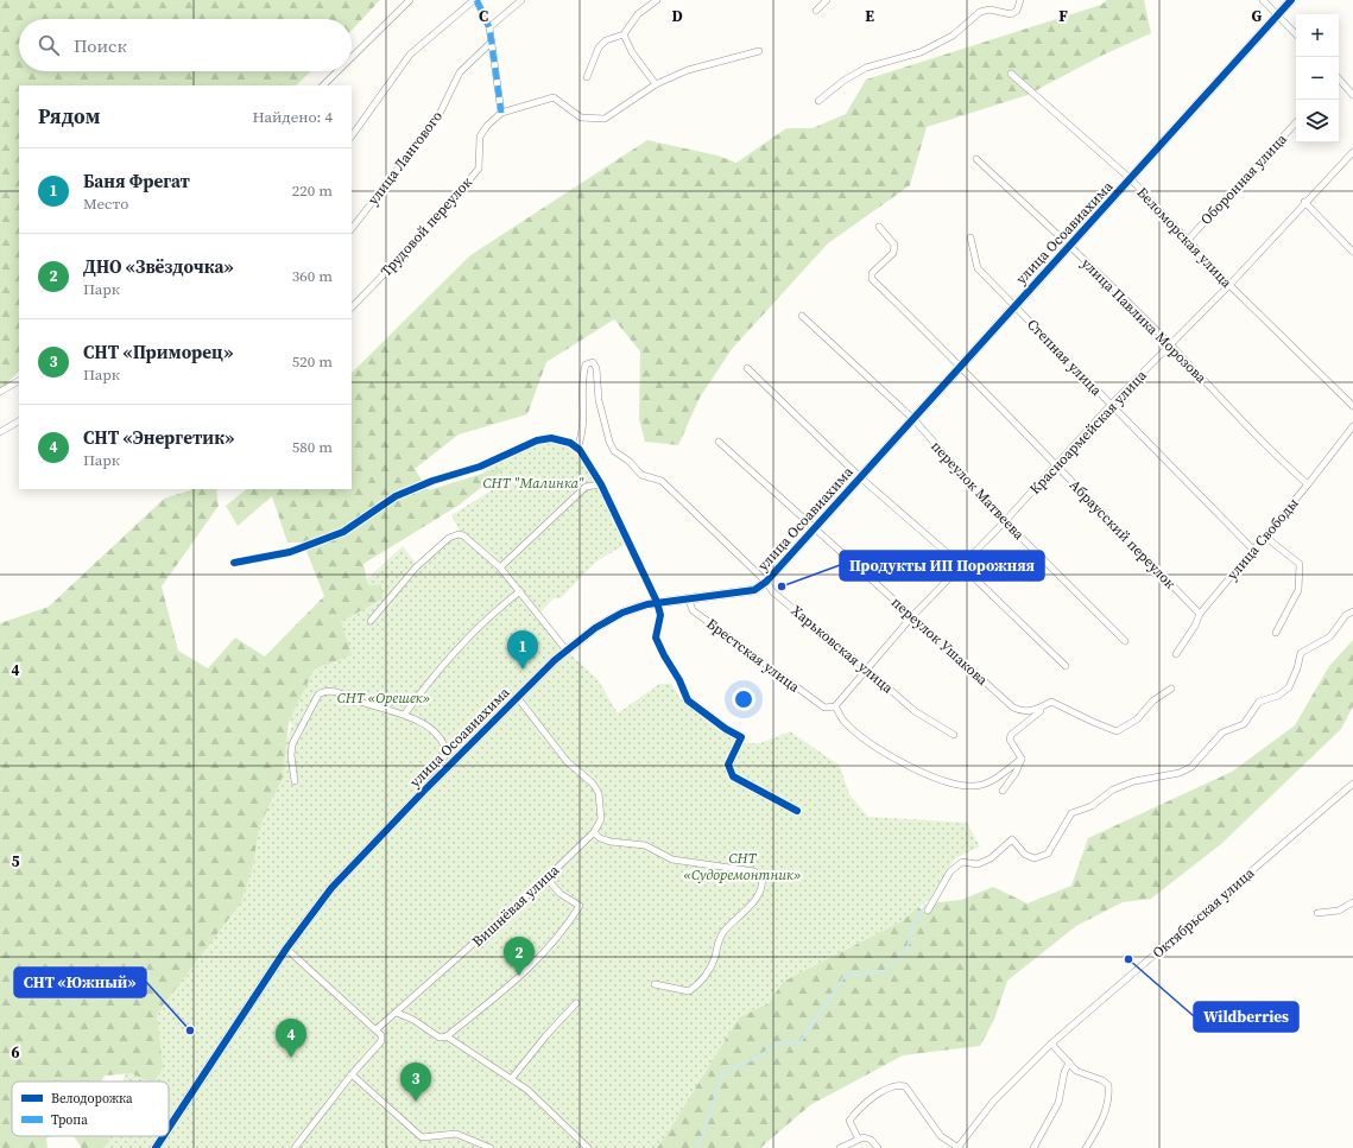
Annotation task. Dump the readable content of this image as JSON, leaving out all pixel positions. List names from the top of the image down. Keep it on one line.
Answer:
{"streets":{"street":["улица Лангового","Оборонная улица","Трудовой переулок","улица Осоавиахима","Беломорская улица","улица Павлика Морозова","Степная улица","Красноармейская улица","переулок Матвеева","Абраусский переулок","улица Свободы","переулок Ушакова","Харьковская улица","Брестская улица","Вишнёвая улица","Октябрьская улица"]},"crossings":[["Оборонная улица","Беломорская улица"],["улица Осоавиахима","Беломорская улица"],["улица Осоавиахима","улица Павлика Морозова"],["улица Осоавиахима","Степная улица"],["улица Осоавиахима","переулок Матвеева"],["улица Осоавиахима","Абраусский переулок"],["улица Осоавиахима","переулок Ушакова"],["улица Осоавиахима","Харьковская улица"],["улица Осоавиахима","Брестская улица"],["улица Осоавиахима","Вишнёвая улица"],["Беломорская улица","Красноармейская улица"],["улица Павлика Морозова","Красноармейская улица"],["улица Павлика Морозова","улица Свободы"],["Степная улица","Красноармейская улица"],["Степная улица","улица Свободы"],["Красноармейская улица","переулок Матвеева"],["Красноармейская улица","Абраусский переулок"],["Красноармейская улица","переулок Ушакова"],["Красноармейская улица","Харьковская улица"],["Красноармейская улица","Брестская улица"],["Абраусский переулок","улица Свободы"]],"parks":["СНТ \"Малинка\"","СНТ «Орешек»","СНТ «Судоремонтник»"],"places":["Продукты ИП Порожняя","Wildberries","СНТ «Южный»"],"legend":["Велодорожка","Тропа"],"page":{"map_buttons":["+","−"],"search":"Поиск","heading":["Рядом","Найдено: 4"],"list":[{"mark":"1","name":"Баня Фрегат","note":"Место","value":"220 m"},{"mark":"2","name":"ДНО «Звёздочка»","note":"Парк","value":"360 m"},{"mark":"3","name":"СНТ «Приморец»","note":"Парк","value":"520 m"},{"mark":"4","name":"СНТ «Энергетик»","note":"Парк","value":"580 m"}],"pins":["1","2","4","3"]},"grid":{"columns":["C","D","E","F","G"],"rows":["4","5","6"]}}
